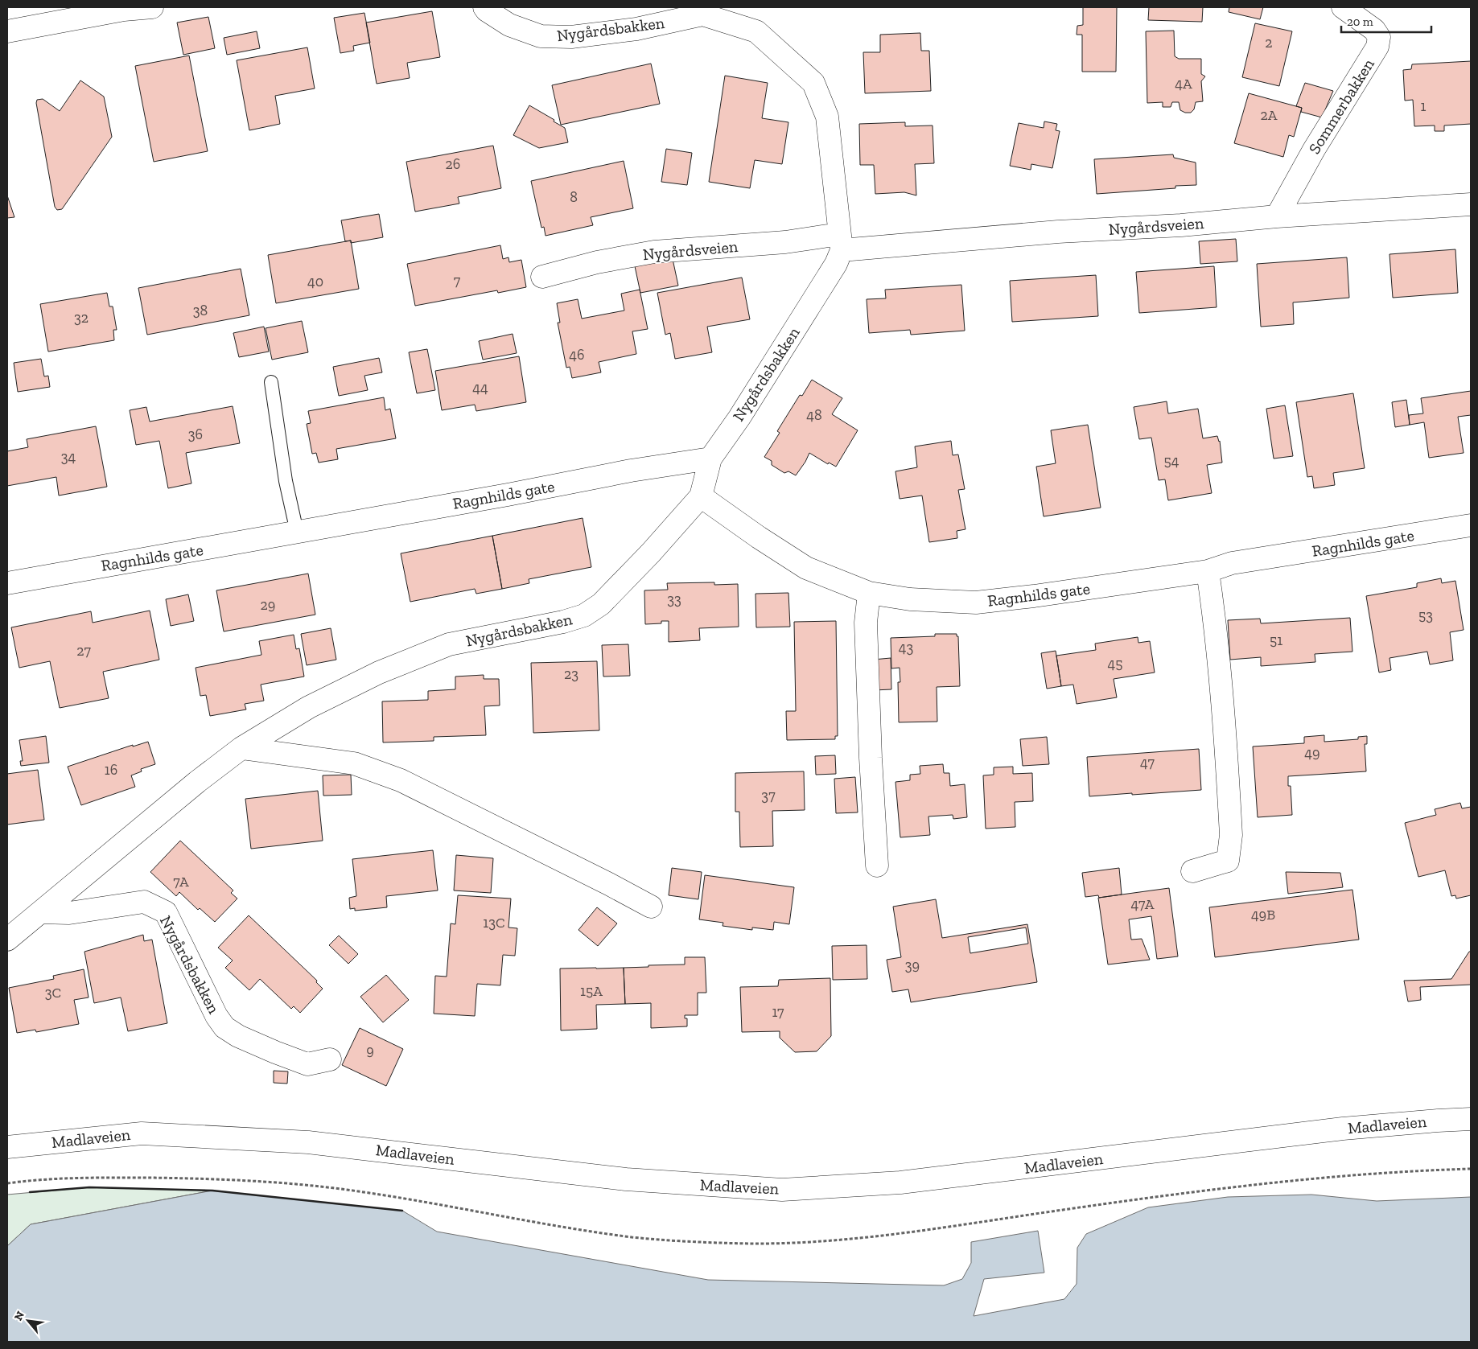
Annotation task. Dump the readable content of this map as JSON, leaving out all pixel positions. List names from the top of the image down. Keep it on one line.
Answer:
{"streets":{"street":["Nygårdsbakken","Sommerbakken","Nygårdsveien","Ragnhilds gate","Madlaveien"]},"crossings":[["Nygårdsbakken","Nygårdsveien"],["Nygårdsbakken","Ragnhilds gate"],["Sommerbakken","Nygårdsveien"]],"house_numbers":["2","4A","1","2A","26","8","7","40","38","32","46","44","48","36","34","54","33","29","53","51","43","27","45","23","49","47","16","37","7A","47A","49B","13C","39","15A","3C","17","9"],"scale_bar":"20 m","north":"top left"}
